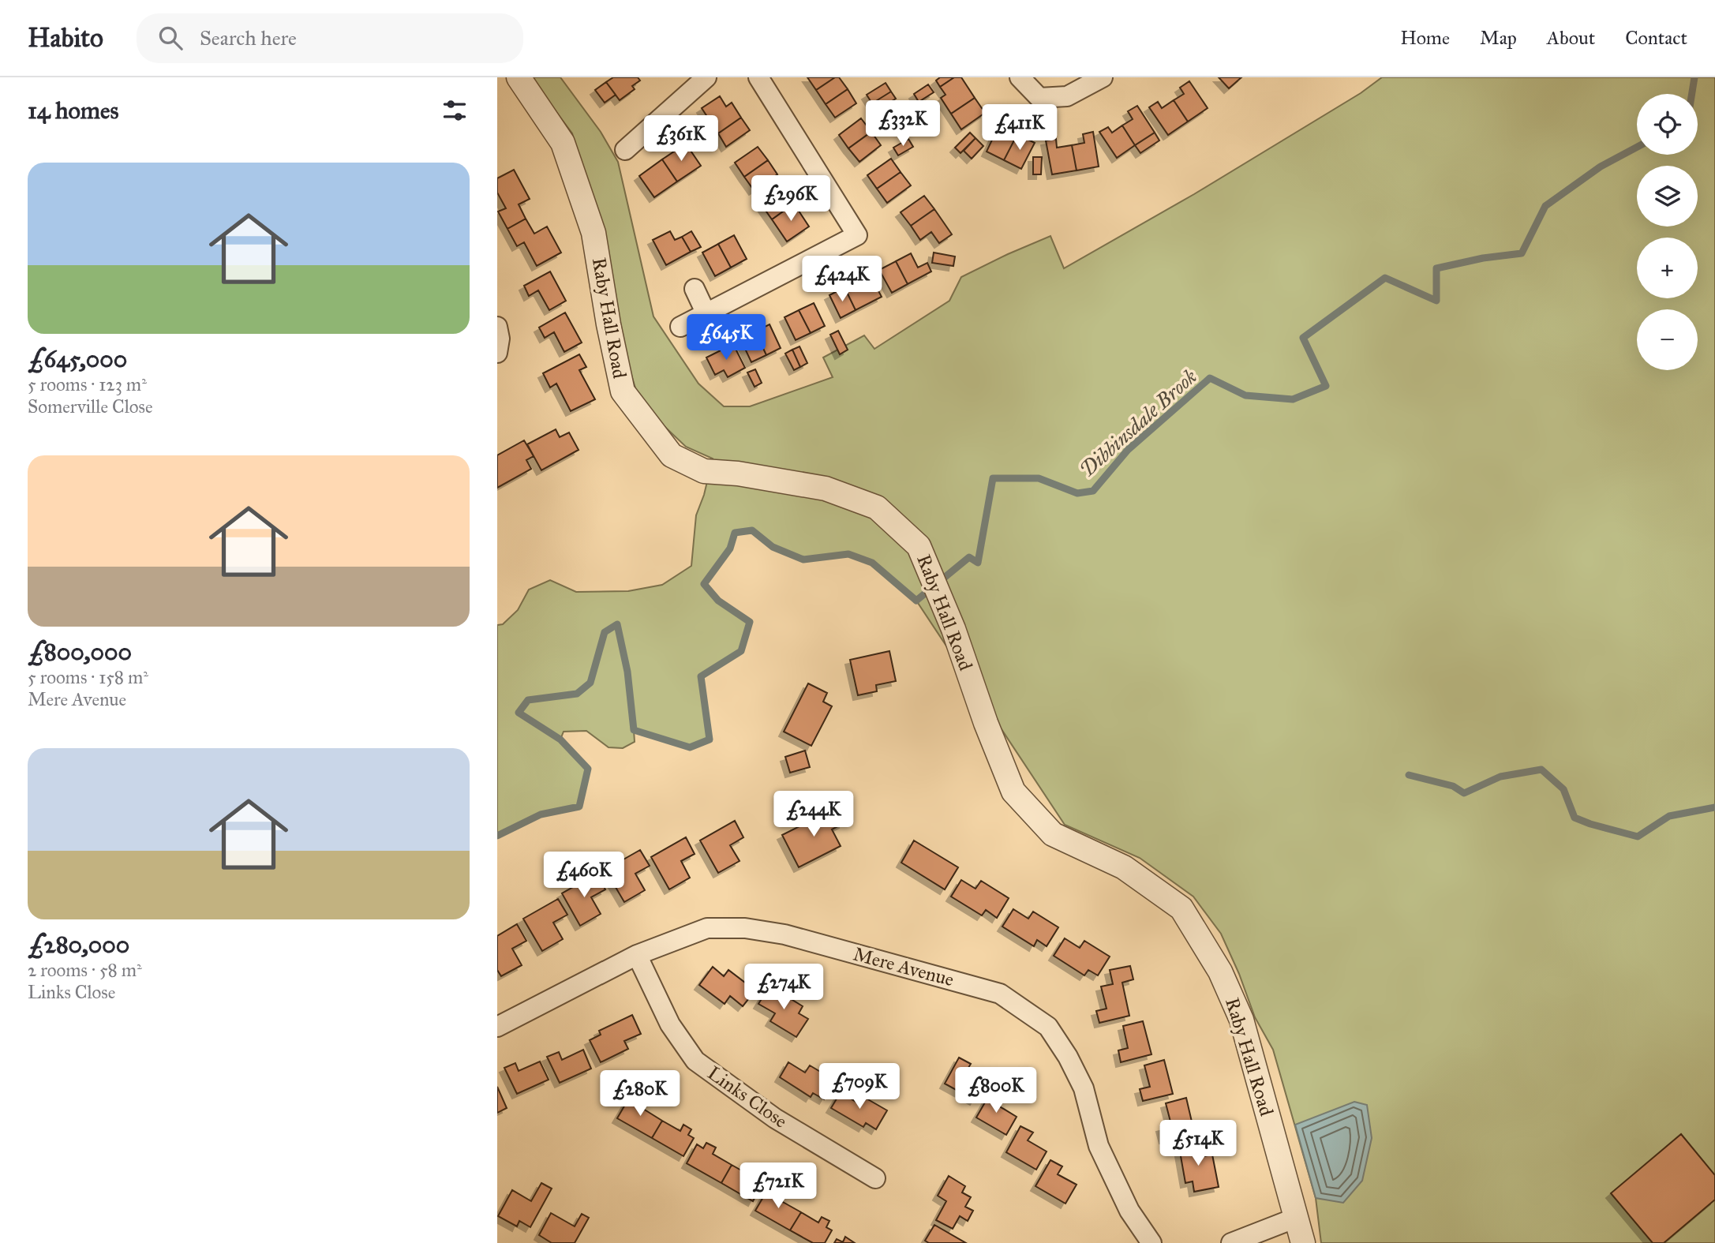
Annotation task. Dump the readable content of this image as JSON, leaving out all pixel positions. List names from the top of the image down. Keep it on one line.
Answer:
{"streets":{"street":["Raby Hall Road","Mere Avenue","Links Close"]},"crossings":[["Mere Avenue","Links Close"]],"water":["Dibbinsdale Brook"],"page":{"header":"Habito","search":"Search here","nav":["Home","Map","About","Contact"],"heading":"14 homes","map_buttons":["+","−"],"price":["£332K","£411K","£361K","£296K","£424K","£645K","£244K","£460K","£274K","£709K","£800K","£280K","£514K","£721K"],"list":[{"name":"£645,000","note":"5 rooms · 123 m² · Somerville Close"},{"name":"£800,000","note":"5 rooms · 158 m² · Mere Avenue"},{"name":"£280,000","note":"2 rooms · 58 m² · Links Close"}]}}
